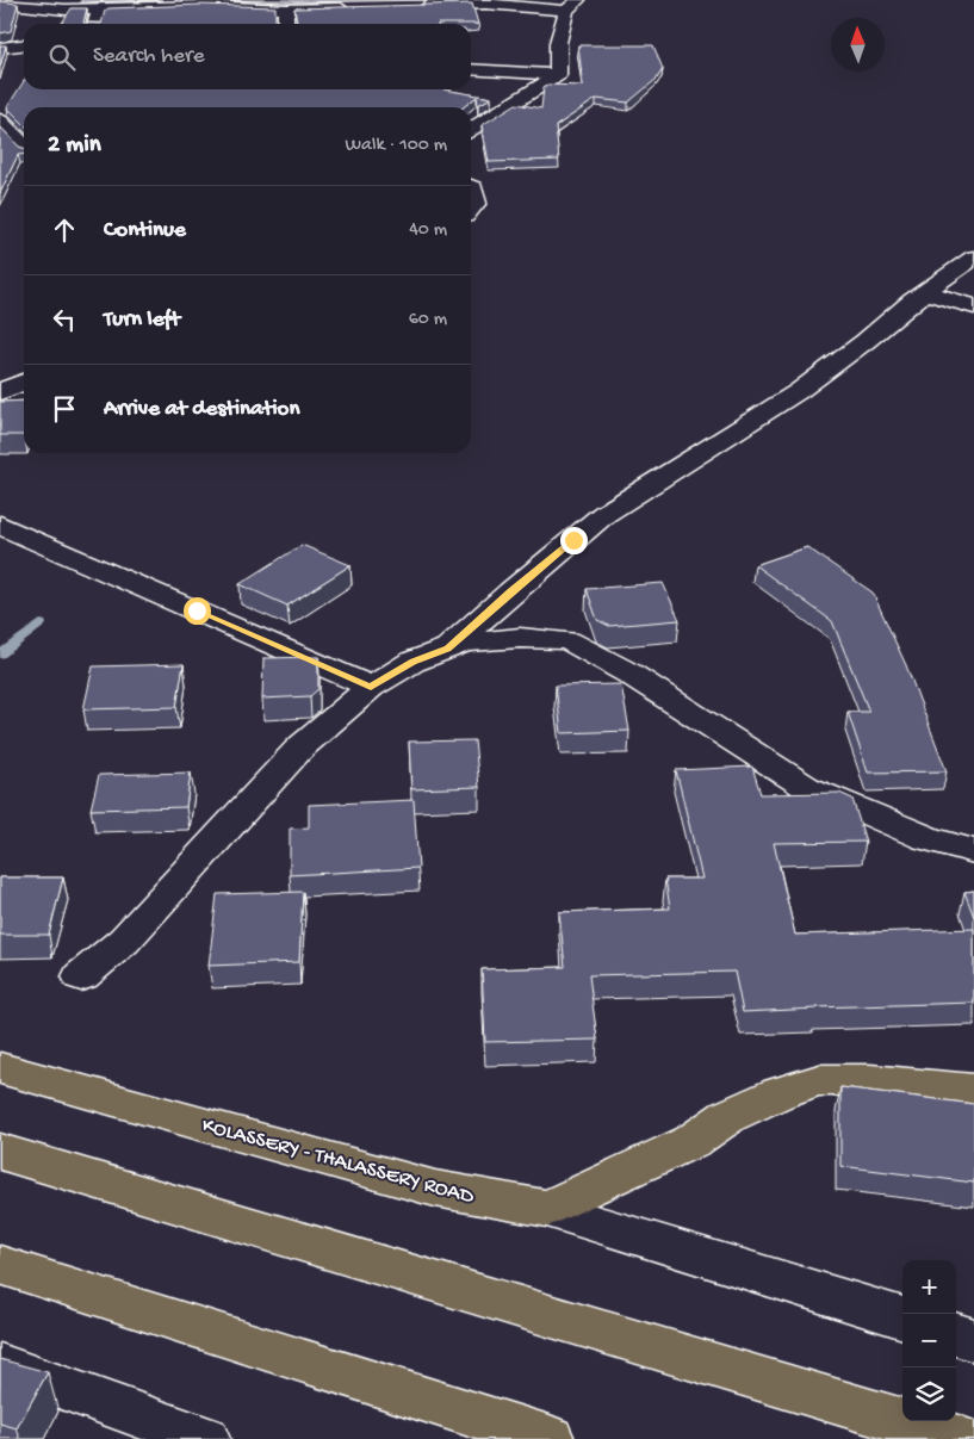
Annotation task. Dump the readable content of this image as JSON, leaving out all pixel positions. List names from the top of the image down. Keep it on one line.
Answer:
{"streets":{"main road":["KOLASSERY - THALASSERY ROAD"]},"north":"top","page":{"search":"Search here","heading":["2 min","Walk · 100 m"],"list":[["Continue","40 m"],["Turn left","60 m"],"Arrive at destination"],"map_buttons":["+","−"]}}
